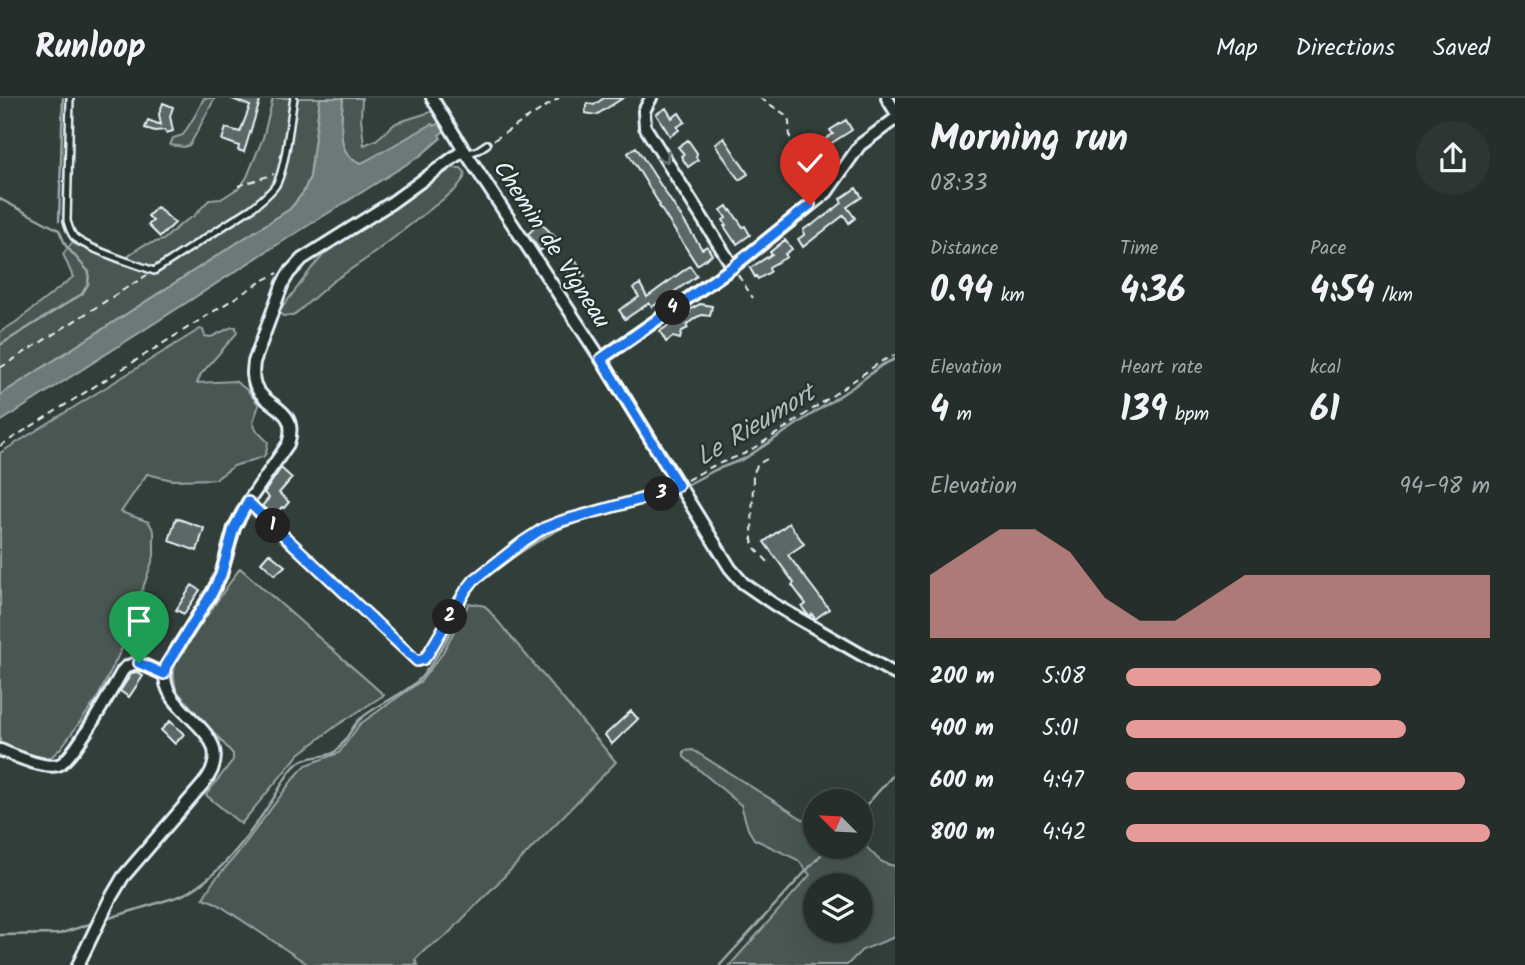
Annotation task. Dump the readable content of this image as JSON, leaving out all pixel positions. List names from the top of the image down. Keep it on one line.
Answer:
{"streets":{"street":["Chemin de Vigneau"]},"water":["Le Rieumort"],"north":"top left","page":{"header":"Runloop","nav":["Map","Directions","Saved"],"heading":["Morning run","08:33"],"stats":[["Distance","0.94 km"],["Time","4:36"],["Pace","4:54 /km"],["Elevation","4 m"],["Heart rate","139 bpm"],["kcal","61"]],"pins":["4","3","1","2"],"chart":["Elevation","94–98 m"],"list":[{"name":"200 m","note":"5:08"},{"name":"400 m","note":"5:01"},{"name":"600 m","note":"4:47"},{"name":"800 m","note":"4:42"}]}}
